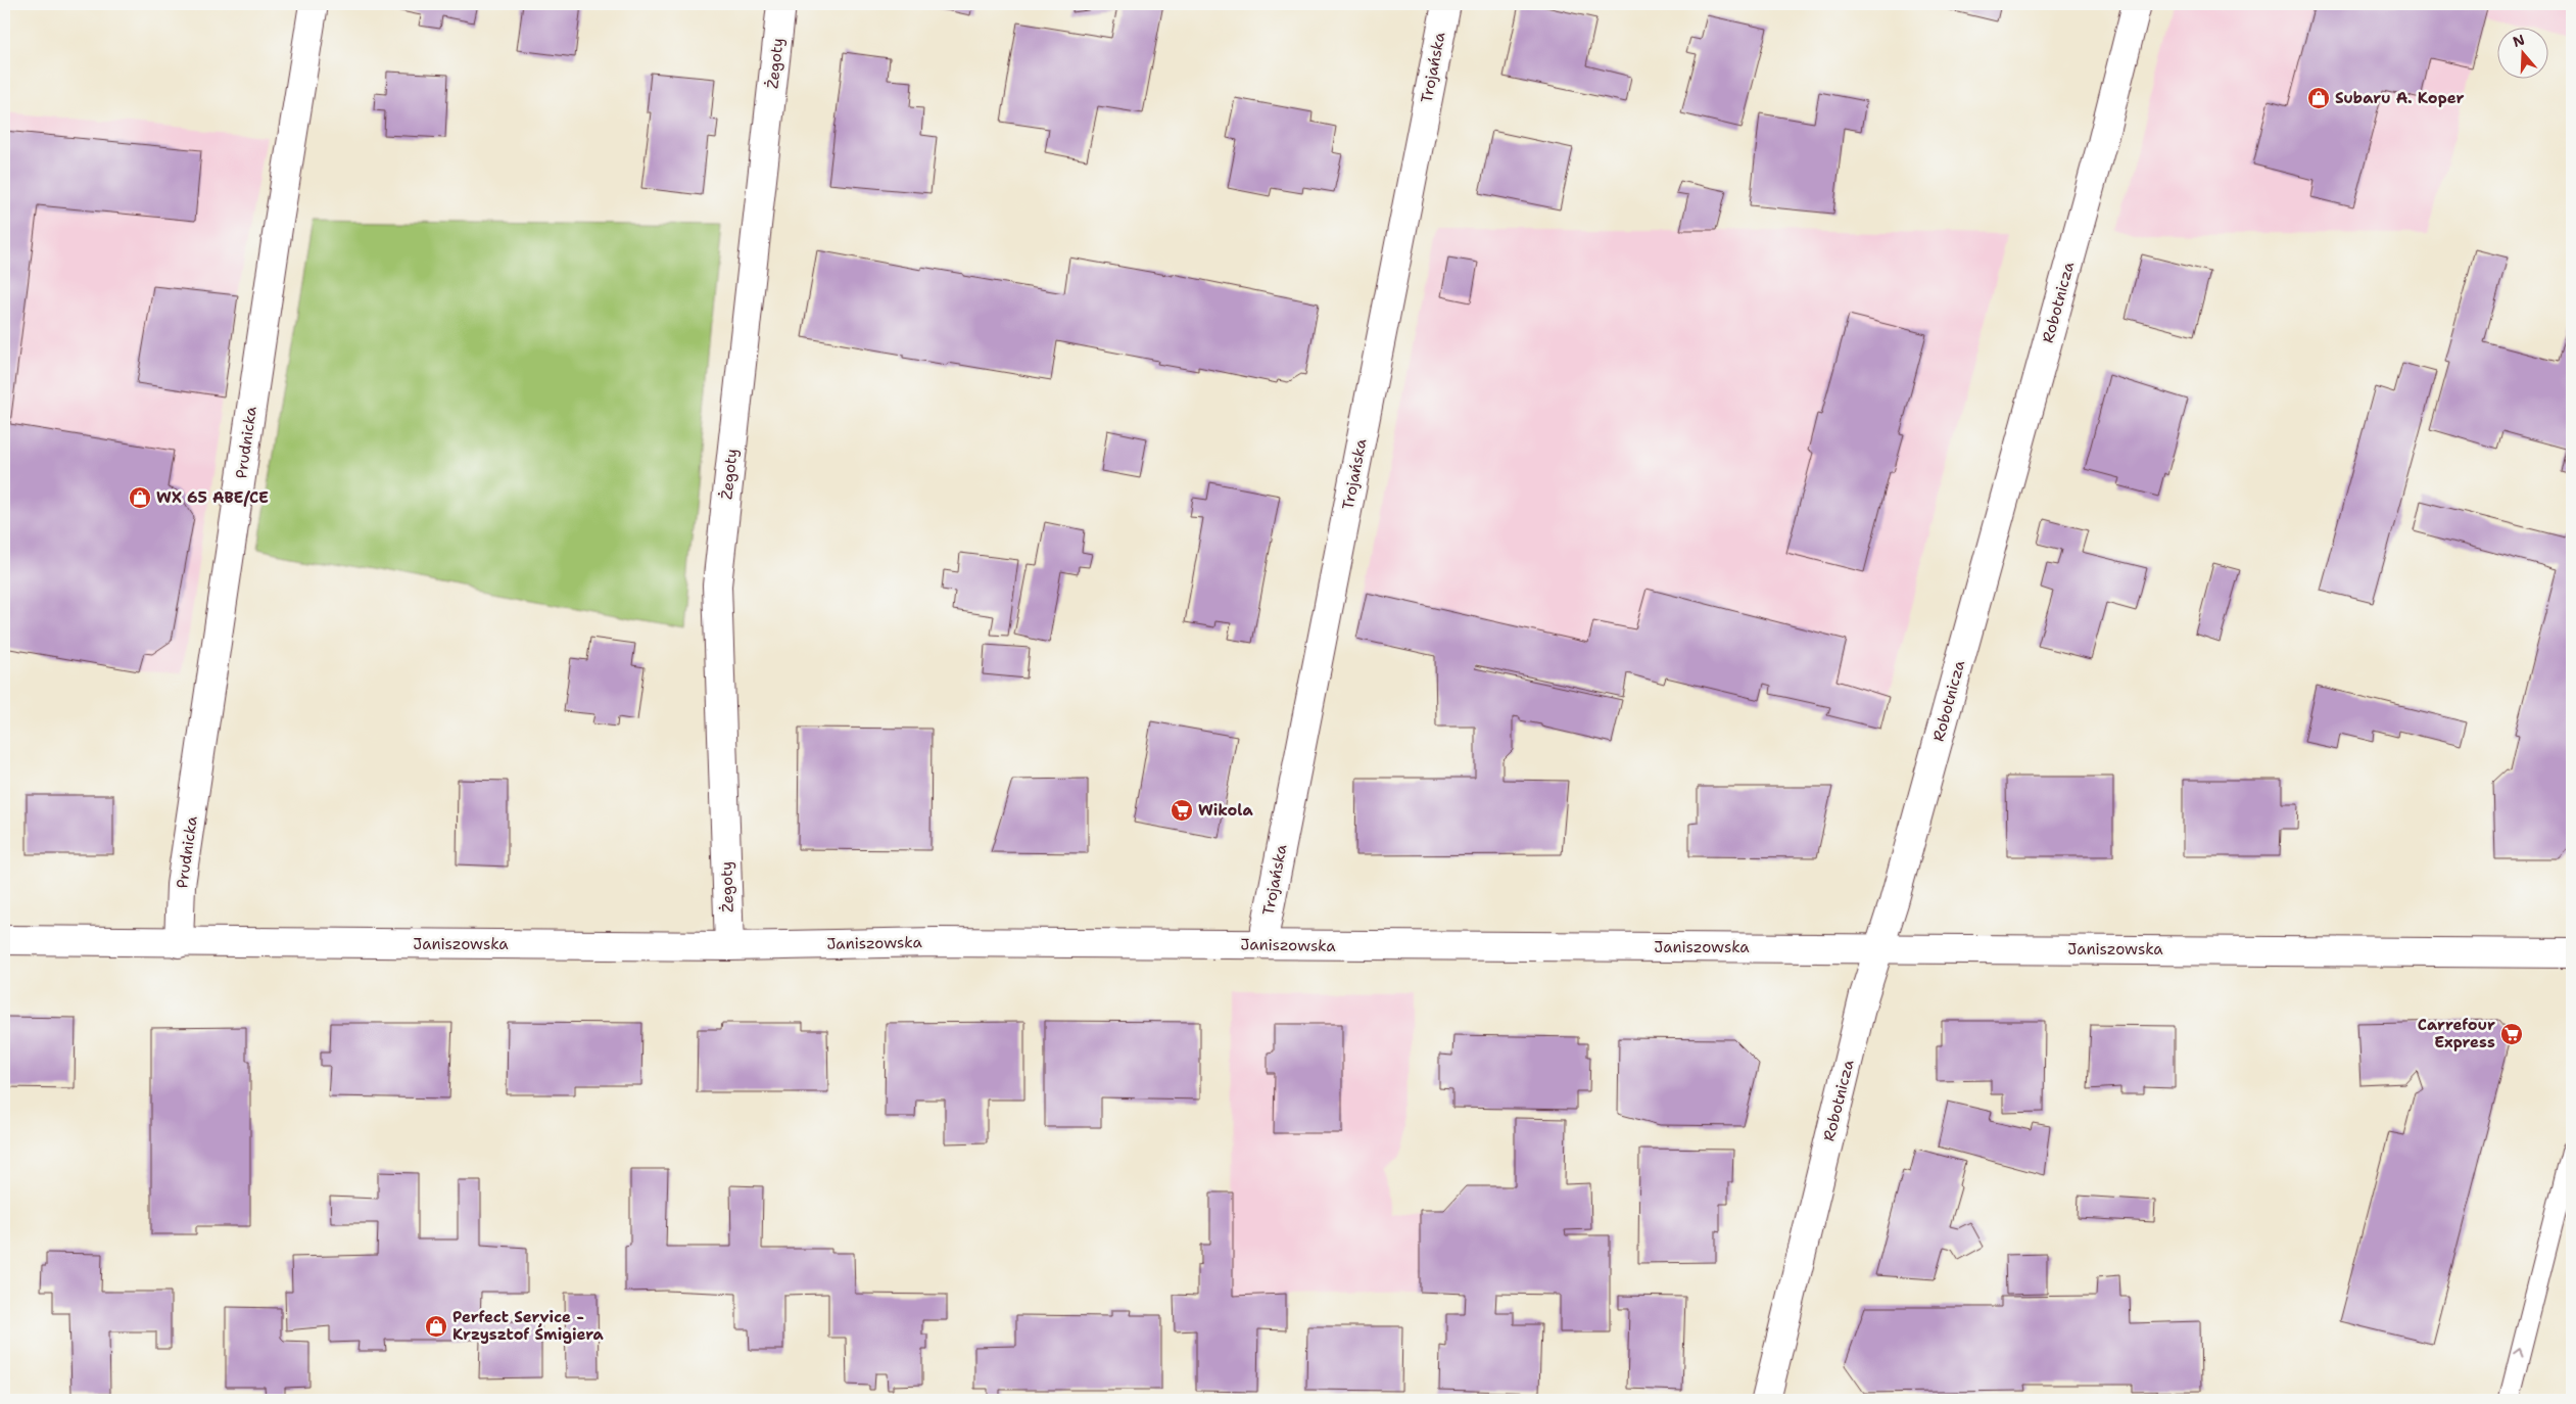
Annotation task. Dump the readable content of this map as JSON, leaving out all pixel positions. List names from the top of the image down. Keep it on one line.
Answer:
{"streets":{"street":["Żegoty","Trojańska","Robotnicza","Prudnicka","Janiszowska"]},"crossings":[["Żegoty","Janiszowska"],["Trojańska","Janiszowska"],["Robotnicza","Janiszowska"],["Prudnicka","Janiszowska"]],"places":{"shop":["Subaru A. Koper","WX 65 ABE/CE","Perfect Service - Krzysztof Śmigiera"],"supermarket":["Wikola","Carrefour Express"]},"north":"top"}
